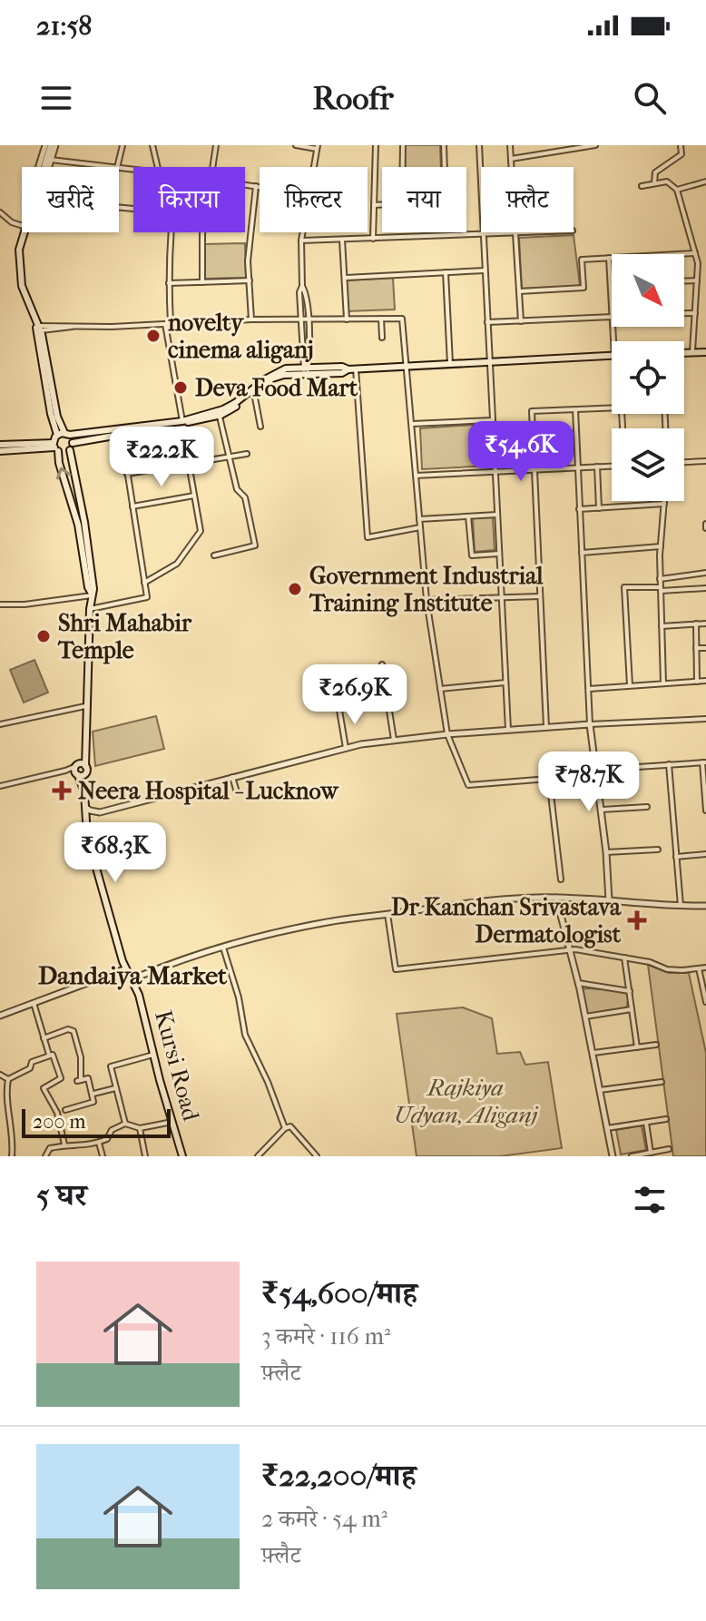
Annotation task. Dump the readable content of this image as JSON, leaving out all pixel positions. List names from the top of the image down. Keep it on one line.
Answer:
{"streets":{"main road":["Kursi Road"]},"districts":["Dandaiya Market"],"parks":["Rajkiya Udyan, Aliganj"],"places":{"other":["novelty cinema aliganj","Deva Food Mart","Government Industrial Training Institute","Shri Mahabir Temple"],"health":["Neera Hospital - Lucknow","Dr Kanchan Srivastava Dermatologist"]},"scale_bar":"200 m","north":"bottom right","page":{"status":"21:58","header":"Roofr","chip":["खरीदें","किराया","फ़िल्टर","नया","फ़्लैट"],"price":["₹54.6K","₹22.2K","₹26.9K","₹78.7K","₹68.3K"],"scale":"200 m","heading":"5 घर","list":[{"name":"₹54,600/माह","note":"3 कमरे · 116 m² · फ़्लैट"},{"name":"₹22,200/माह","note":"2 कमरे · 54 m² · फ़्लैट"}]}}
